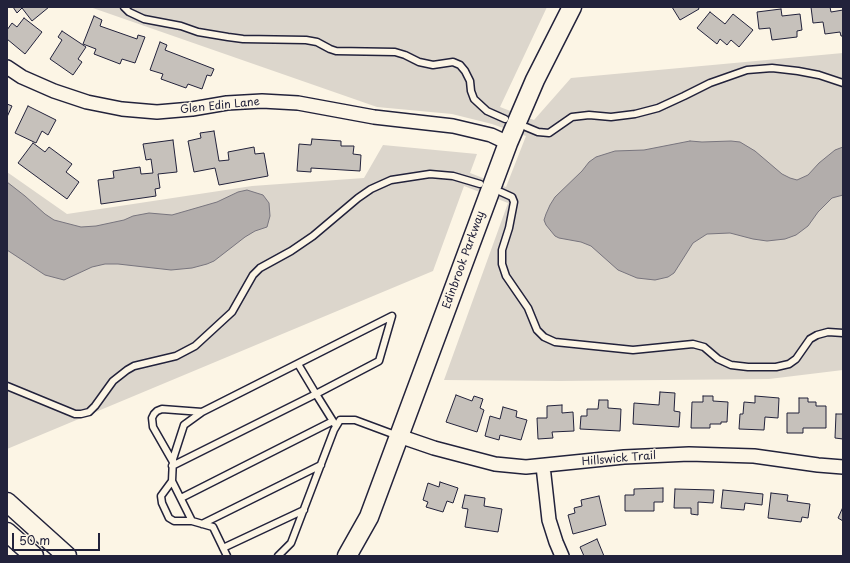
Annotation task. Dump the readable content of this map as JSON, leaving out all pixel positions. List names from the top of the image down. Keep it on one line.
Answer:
{"streets":{"street":["Glen Edin Lane","Edinbrook Parkway","Hillswick Trail"]},"crossings":[["Glen Edin Lane","Edinbrook Parkway"],["Edinbrook Parkway","Hillswick Trail"]],"scale_bar":"50 m"}
